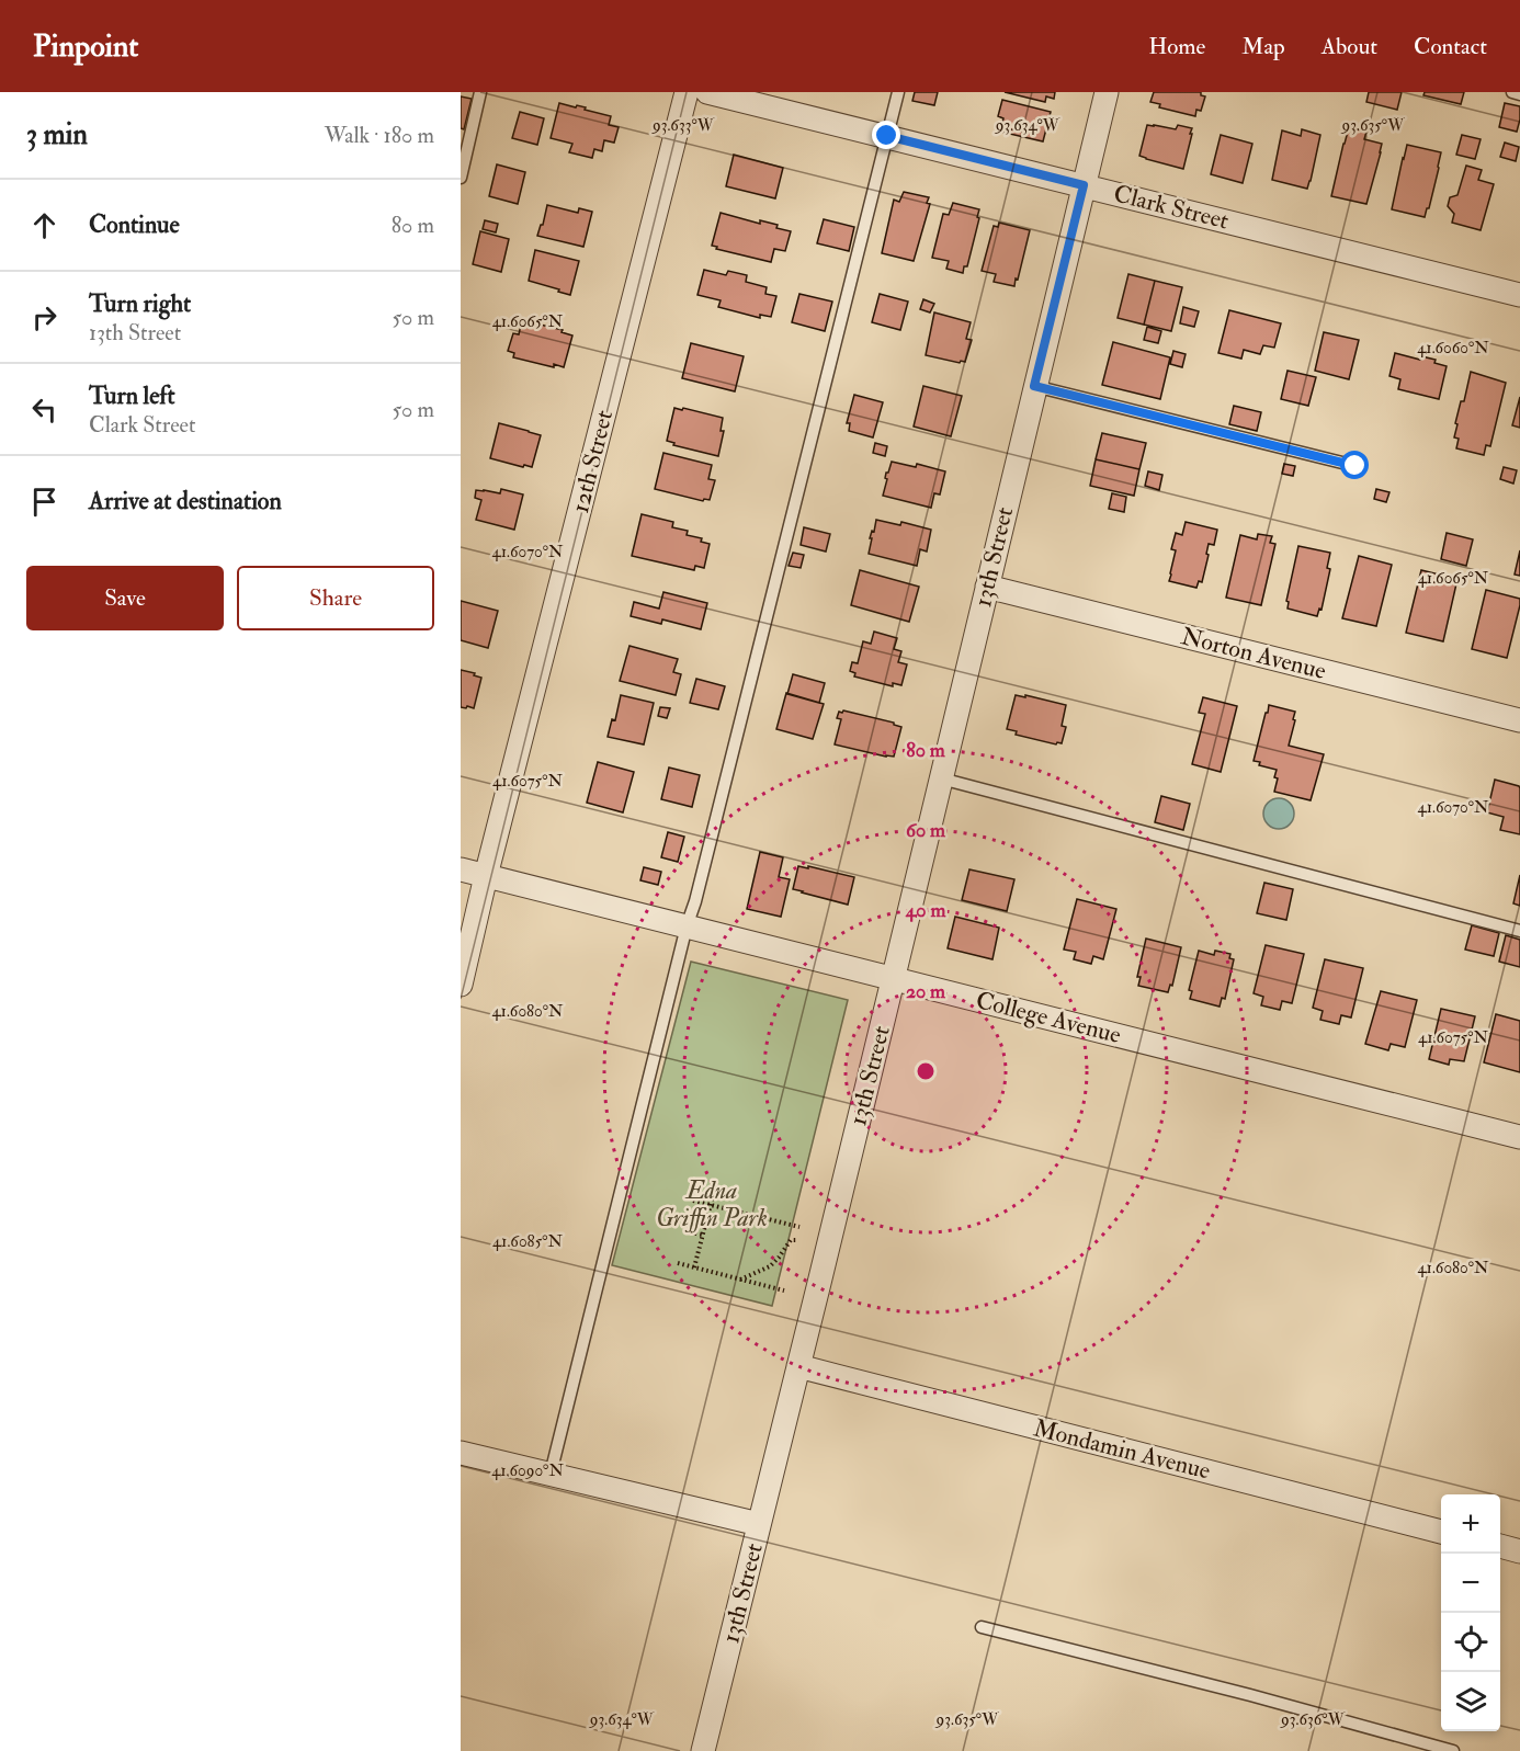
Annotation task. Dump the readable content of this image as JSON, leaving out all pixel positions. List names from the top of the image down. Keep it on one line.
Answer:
{"streets":{"street":["Clark Street","12th Street","13th Street","Norton Avenue","College Avenue","Mondamin Avenue"]},"crossings":[["Clark Street","13th Street"],["12th Street","College Avenue"],["13th Street","Norton Avenue"],["13th Street","College Avenue"],["13th Street","Mondamin Avenue"]],"parks":["Edna Griffin Park"],"page":{"header":"Pinpoint","nav":["Home","Map","About","Contact"],"heading":["3 min","Walk · 180 m"],"list":[["Continue","80 m"],["Turn right","13th Street","50 m"],["Turn left","Clark Street","50 m"],"Arrive at destination"],"buttons":["Save","Share"],"map_buttons":["+","−"]},"coordinates":["93.633°W","93.634°W","93.635°W","41.6065°N","41.6060°N","41.6070°N","41.6075°N","41.6080°N","41.6085°N","41.6090°N","93.636°W"],"rings":["80 m","60 m","40 m","20 m"]}
